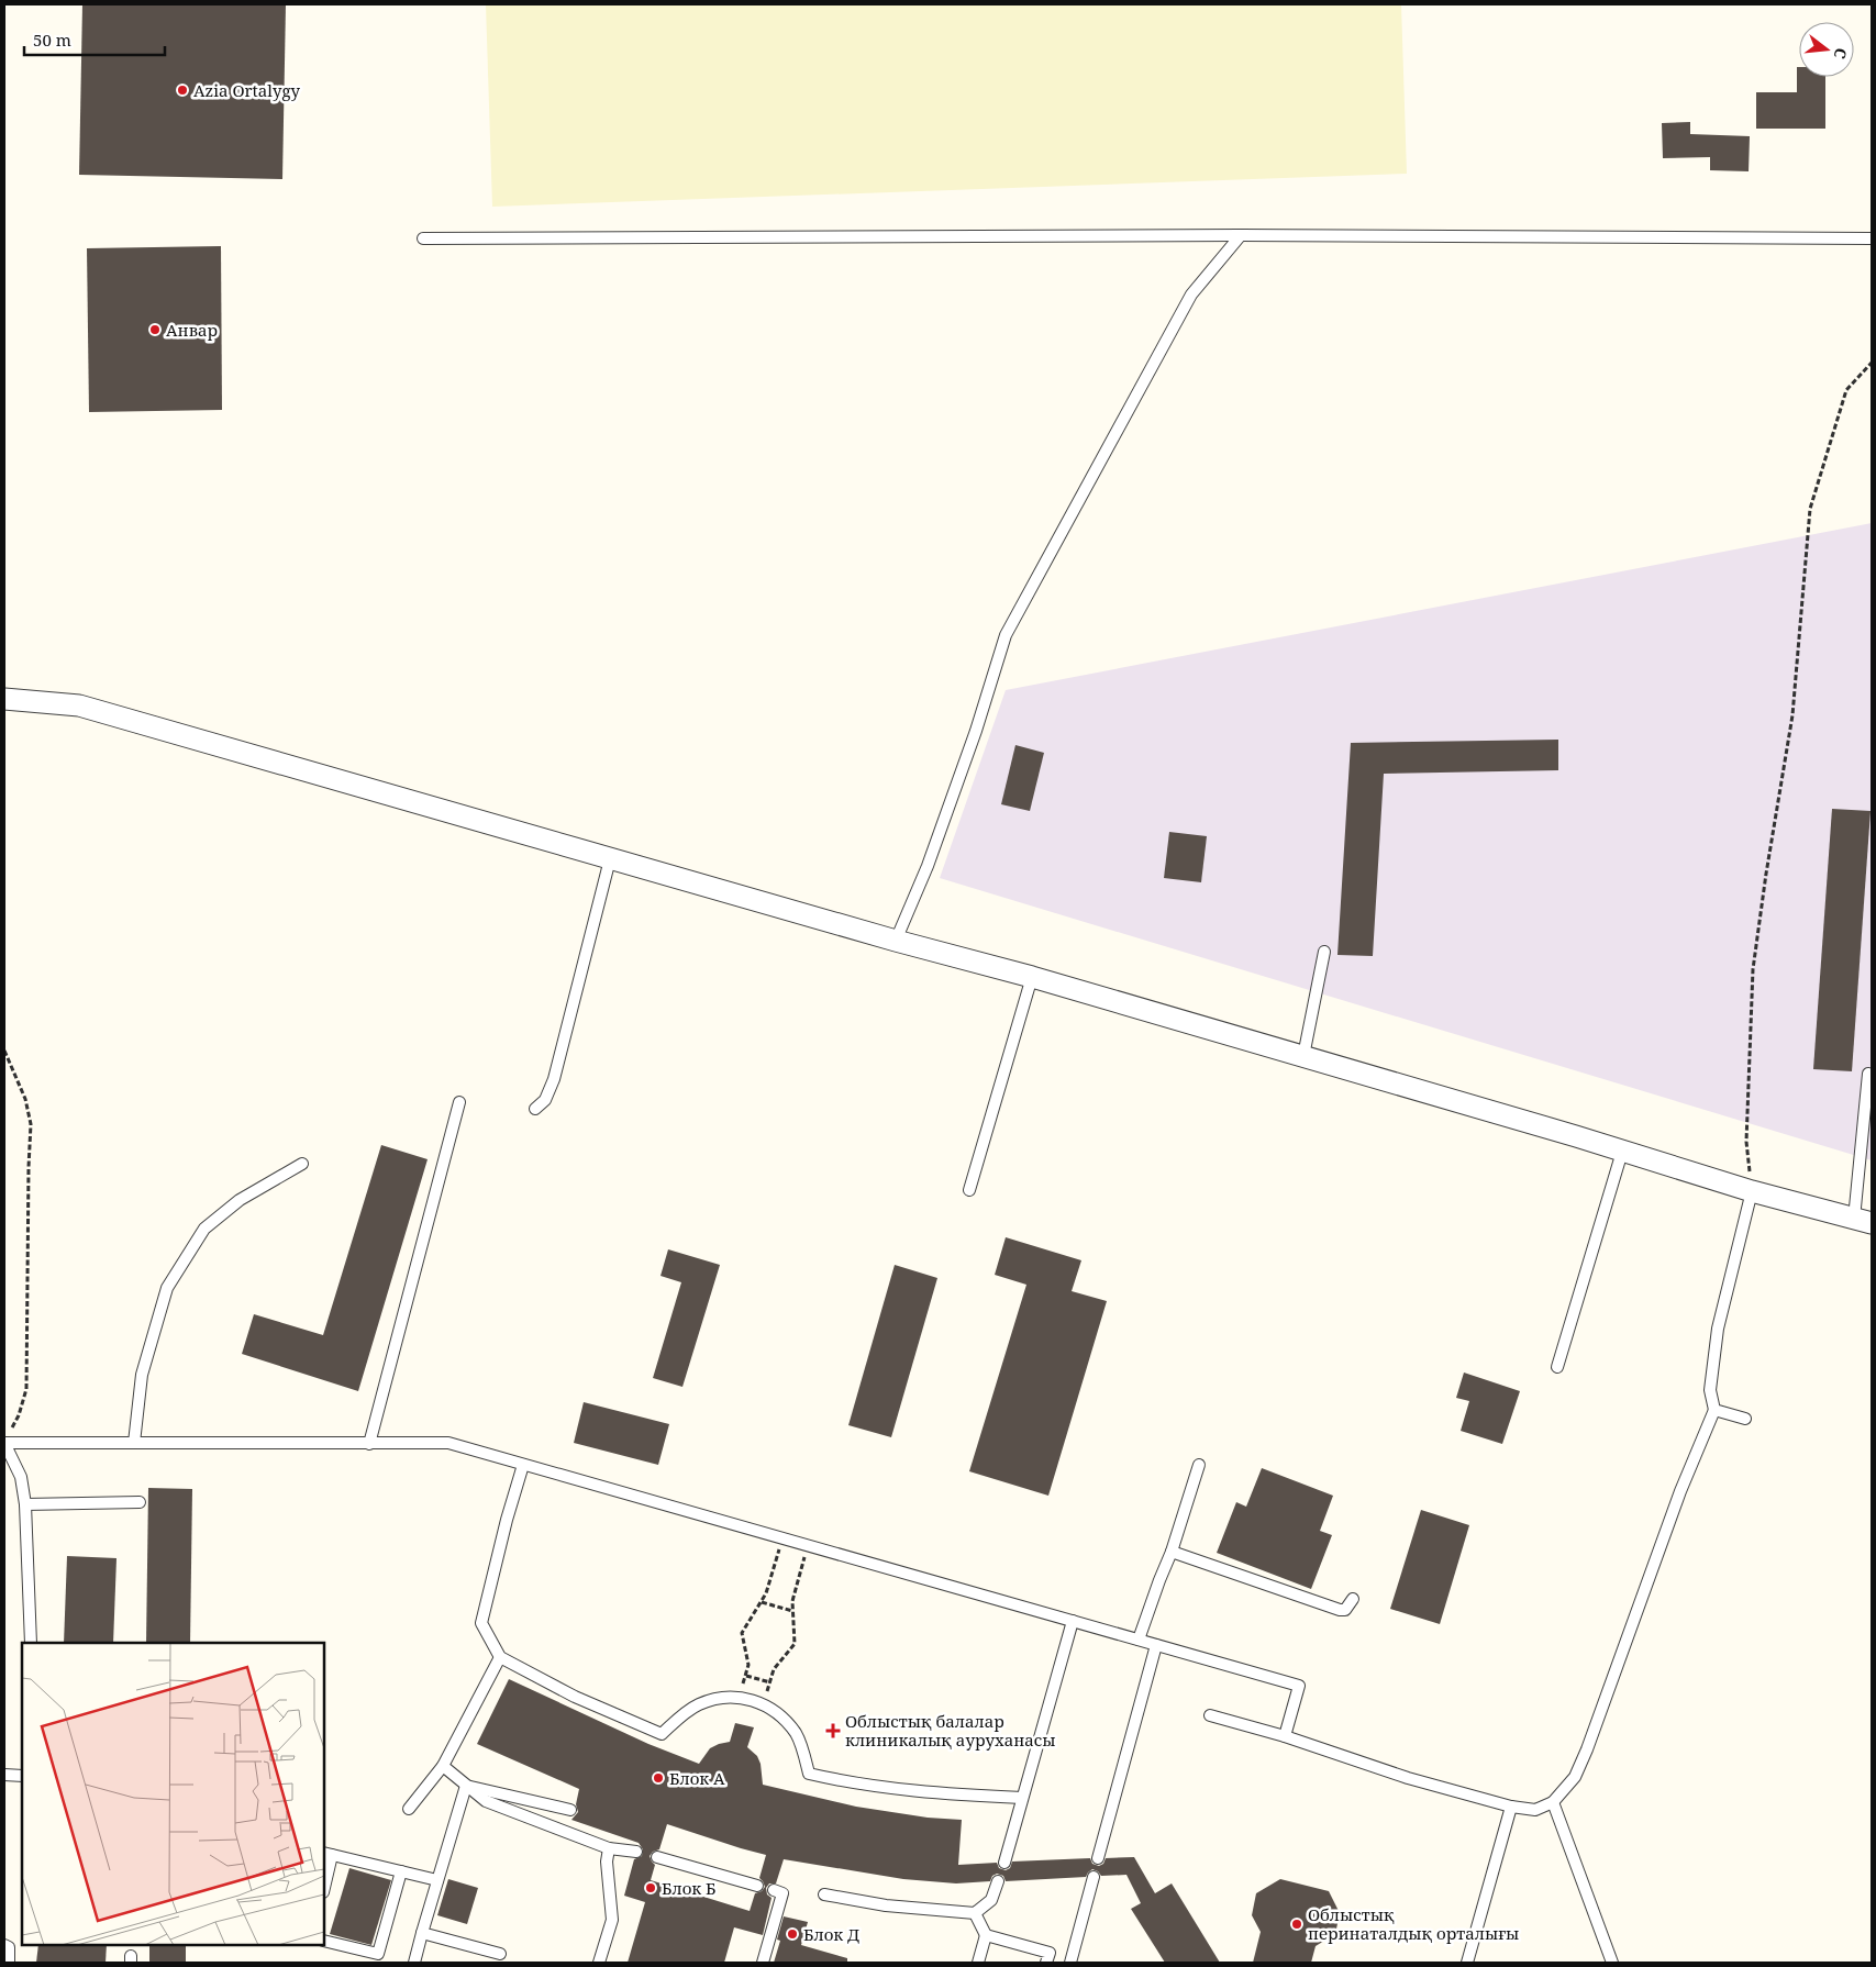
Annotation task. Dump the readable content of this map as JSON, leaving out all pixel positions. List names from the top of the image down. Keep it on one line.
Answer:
{"places":{"other":["Azia Ortalygy","Анвар","Блок А","Блок Б","Облыстық перинаталдық орталығы","Блок Д"],"health":["Облыстық балалар клиникалық ауруханасы"]},"scale_bar":"50 m","north":"right"}
